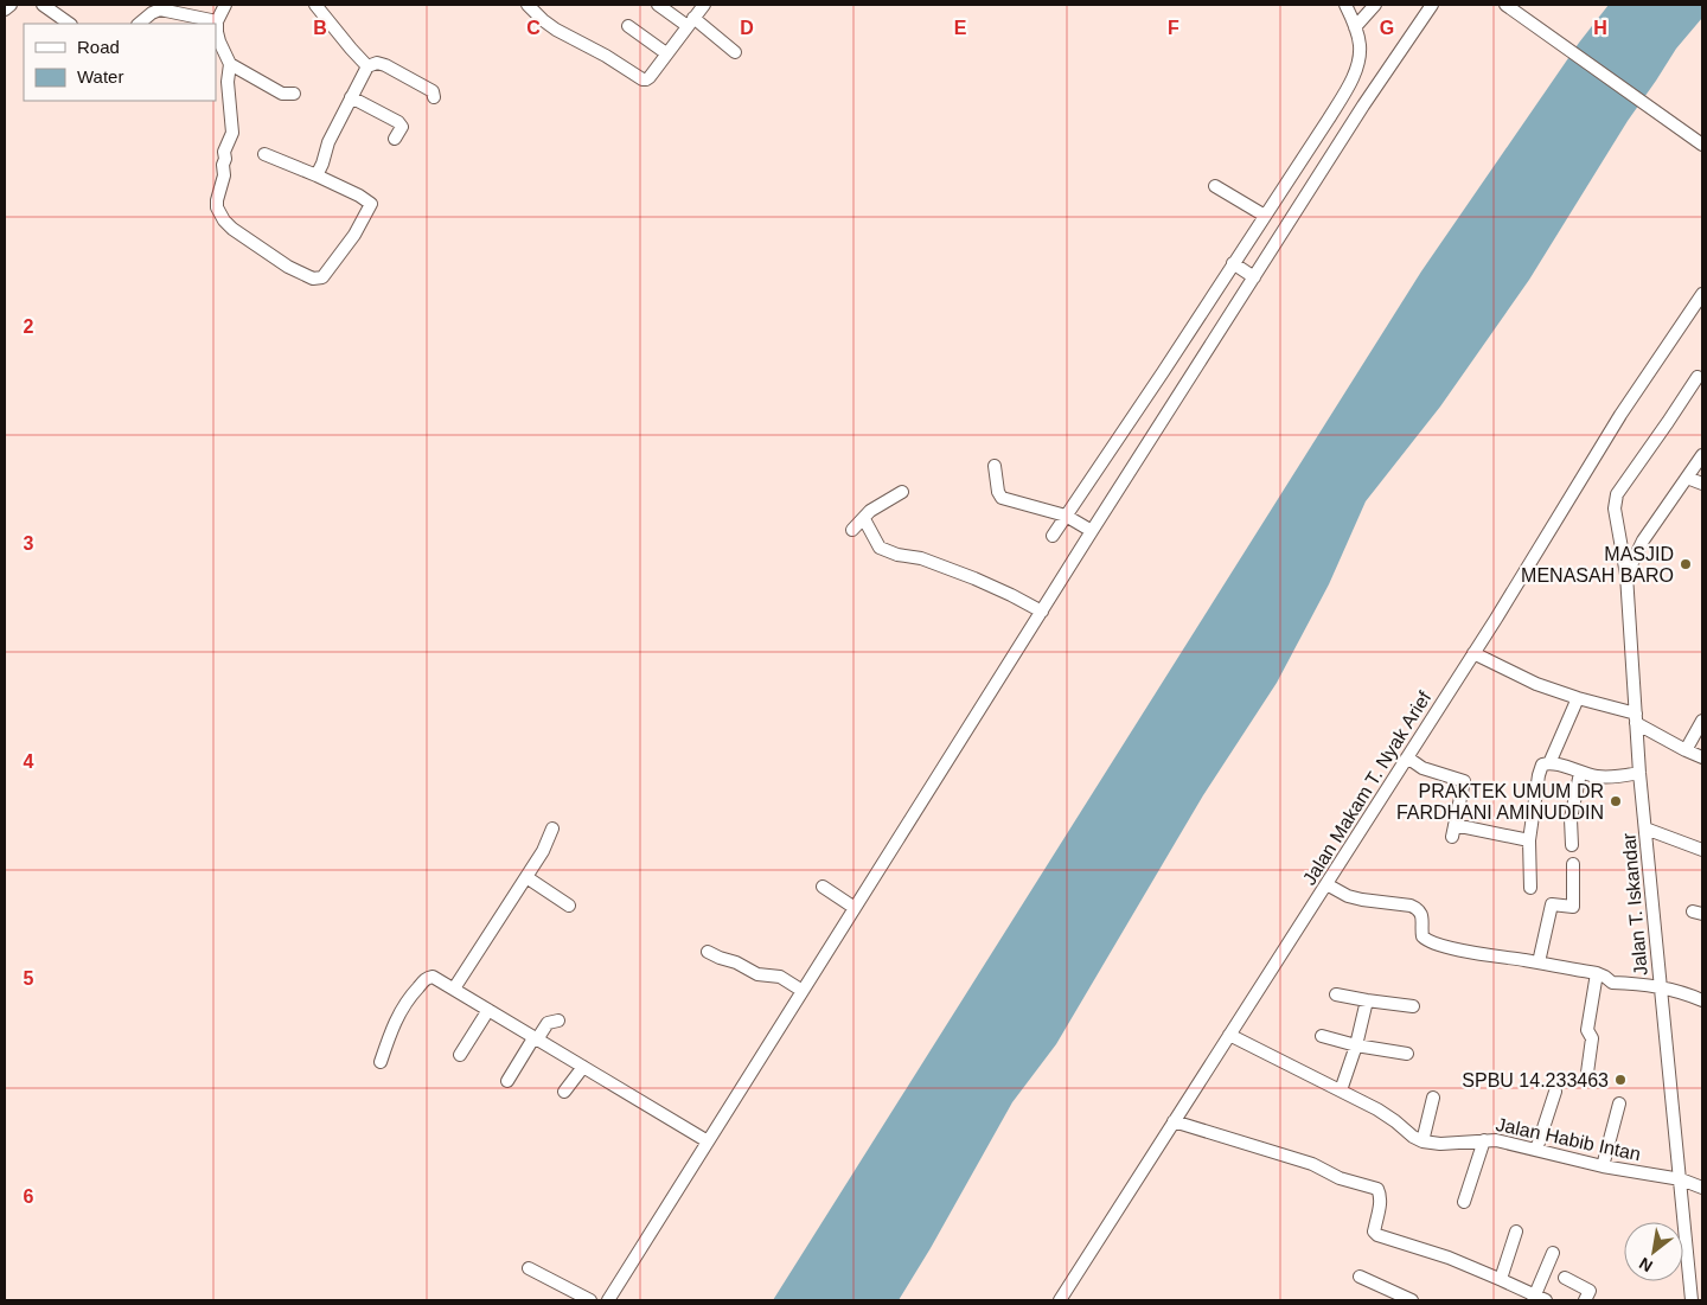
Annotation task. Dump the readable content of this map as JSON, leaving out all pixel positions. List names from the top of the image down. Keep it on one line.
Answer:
{"streets":{"street":["Jalan Makam T. Nyak Arief","Jalan T. Iskandar","Jalan Habib Intan"]},"crossings":[["Jalan T. Iskandar","Jalan Habib Intan"]],"places":["MASJID MENASAH BARO","PRAKTEK UMUM DR FARDHANI AMINUDDIN","SPBU 14.233463"],"legend":["Road","Water"],"north":"bottom left","grid":{"columns":["B","C","D","E","F","G","H"],"rows":["2","3","4","5","6"]}}
